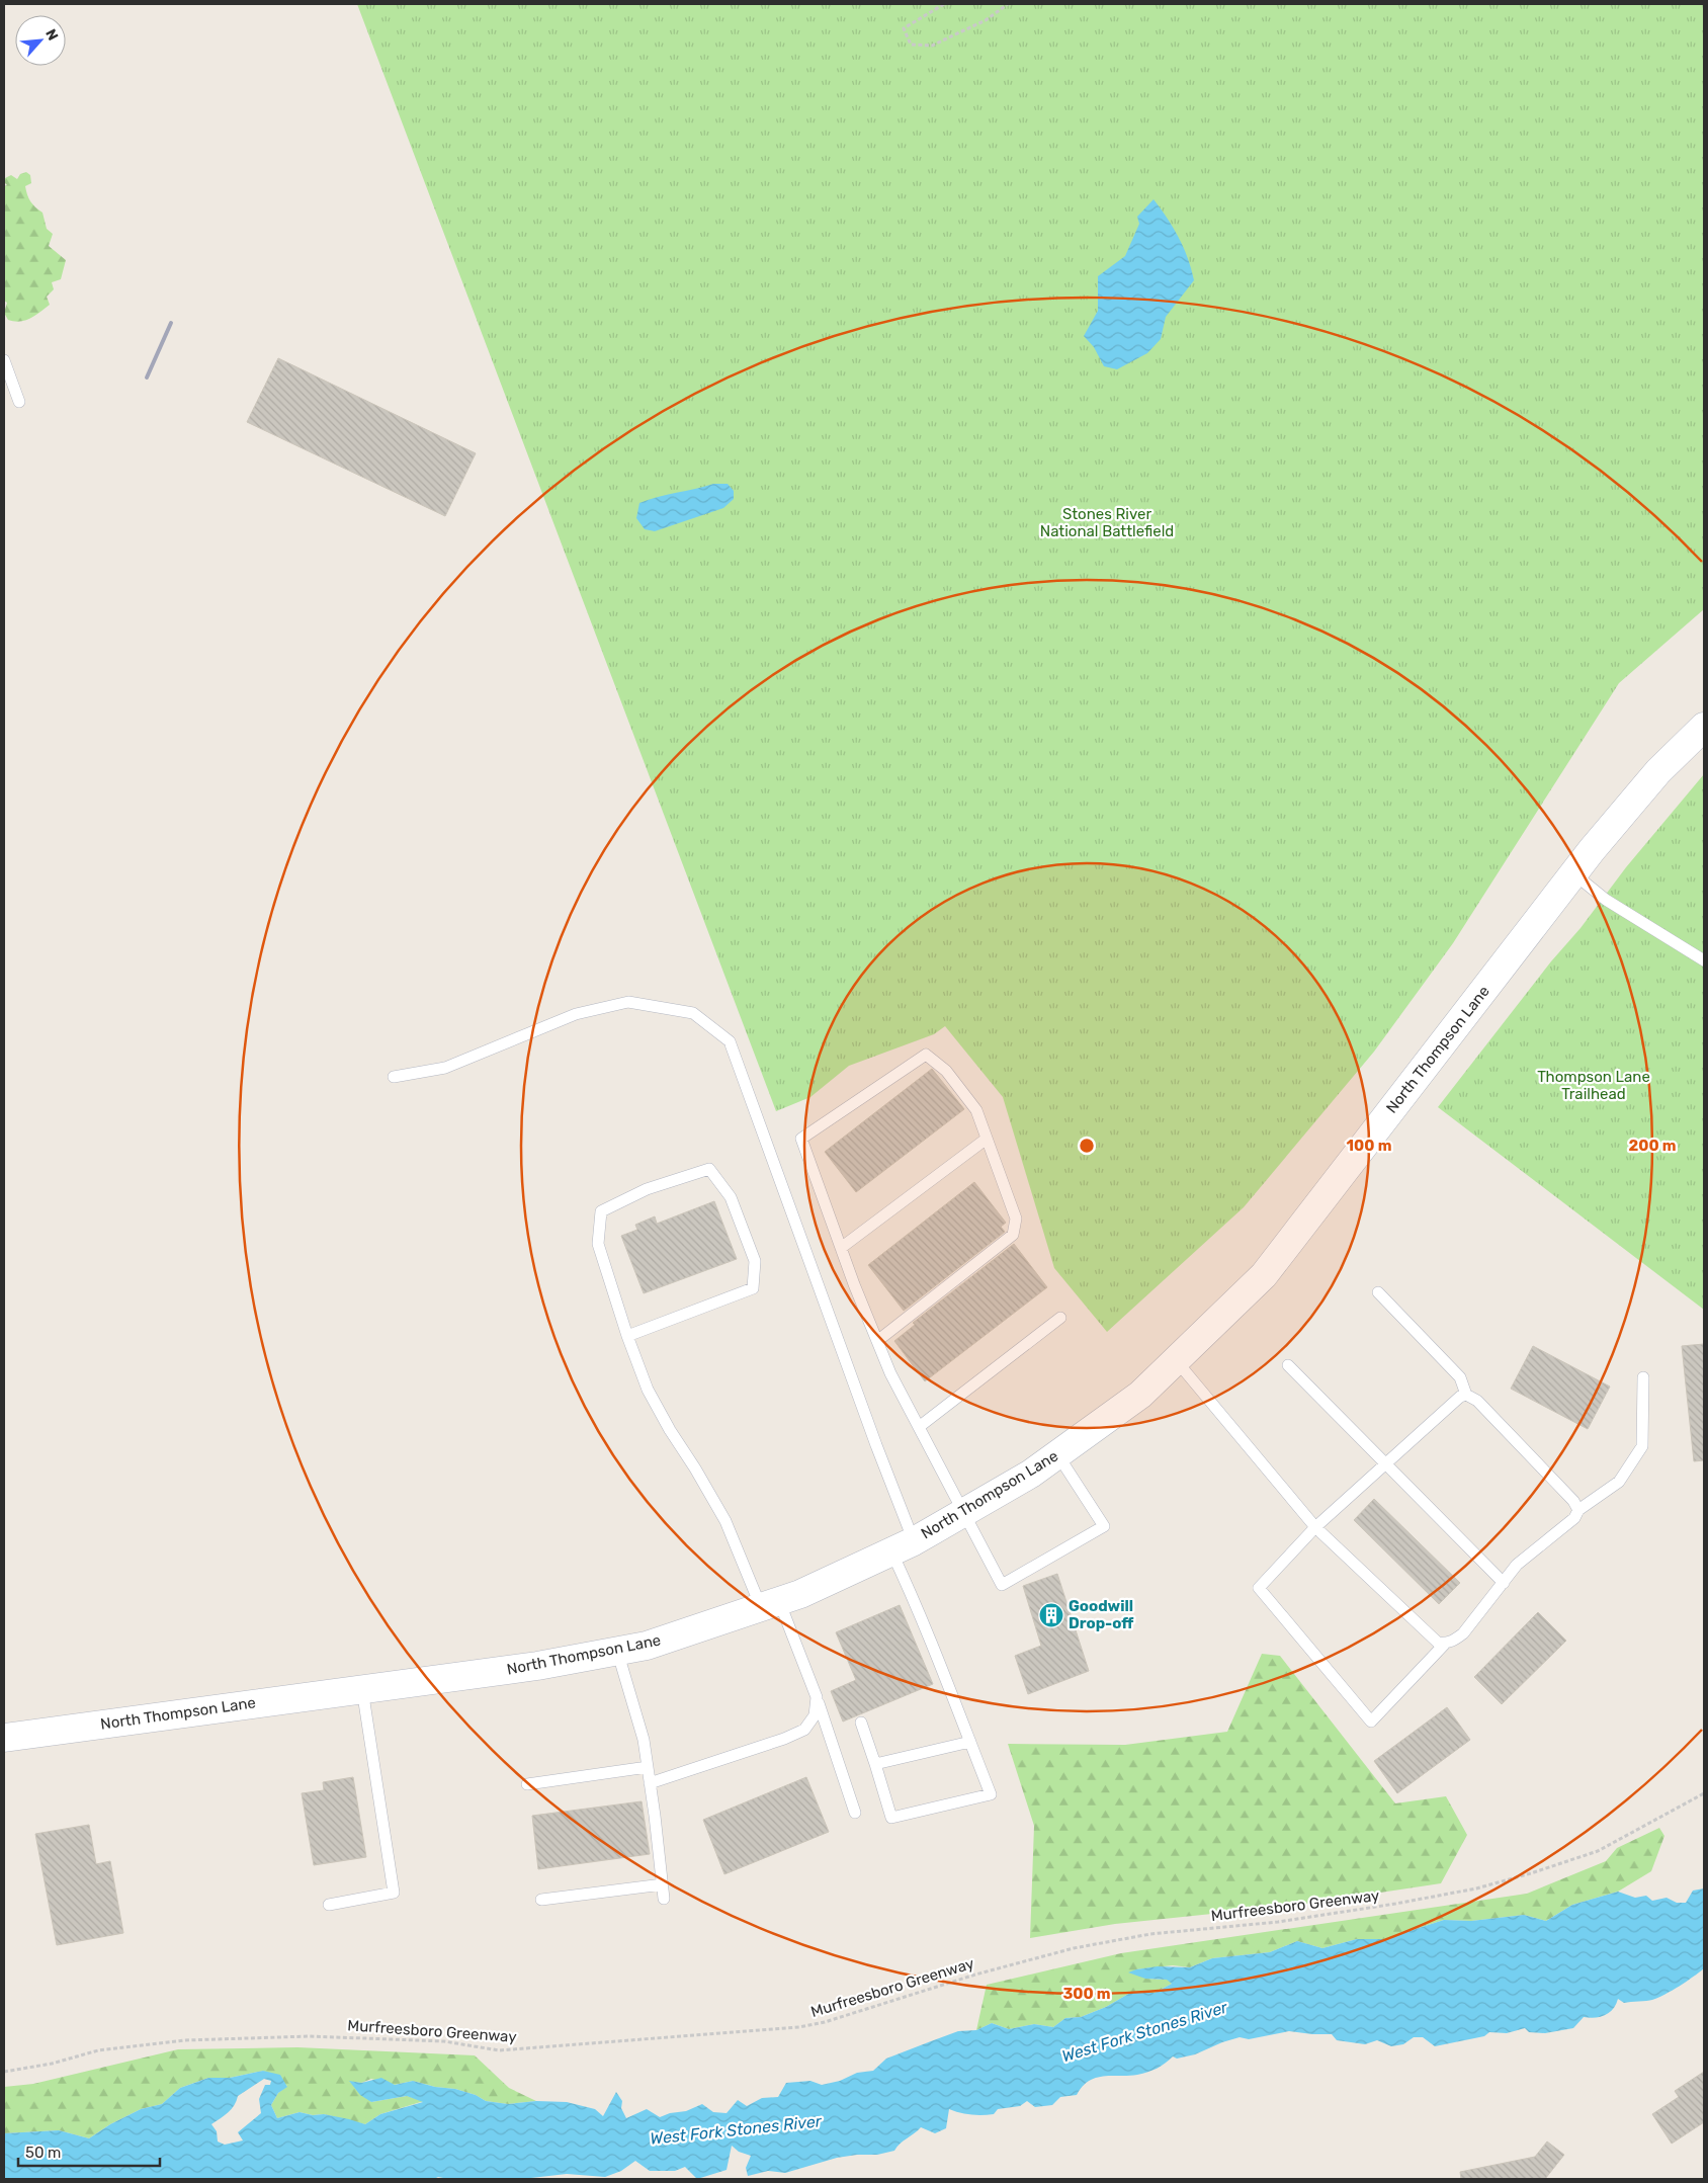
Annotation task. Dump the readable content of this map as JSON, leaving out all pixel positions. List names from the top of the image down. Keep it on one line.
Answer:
{"streets":{"main road":["North Thompson Lane"],"path":["Murfreesboro Greenway"]},"water":["West Fork Stones River"],"parks":["Stones River National Battlefield","Thompson Lane Trailhead"],"places":{"building":["Goodwill Drop-off"]},"scale_bar":"50 m","north":"top right","rings":["100 m","200 m","300 m"]}
